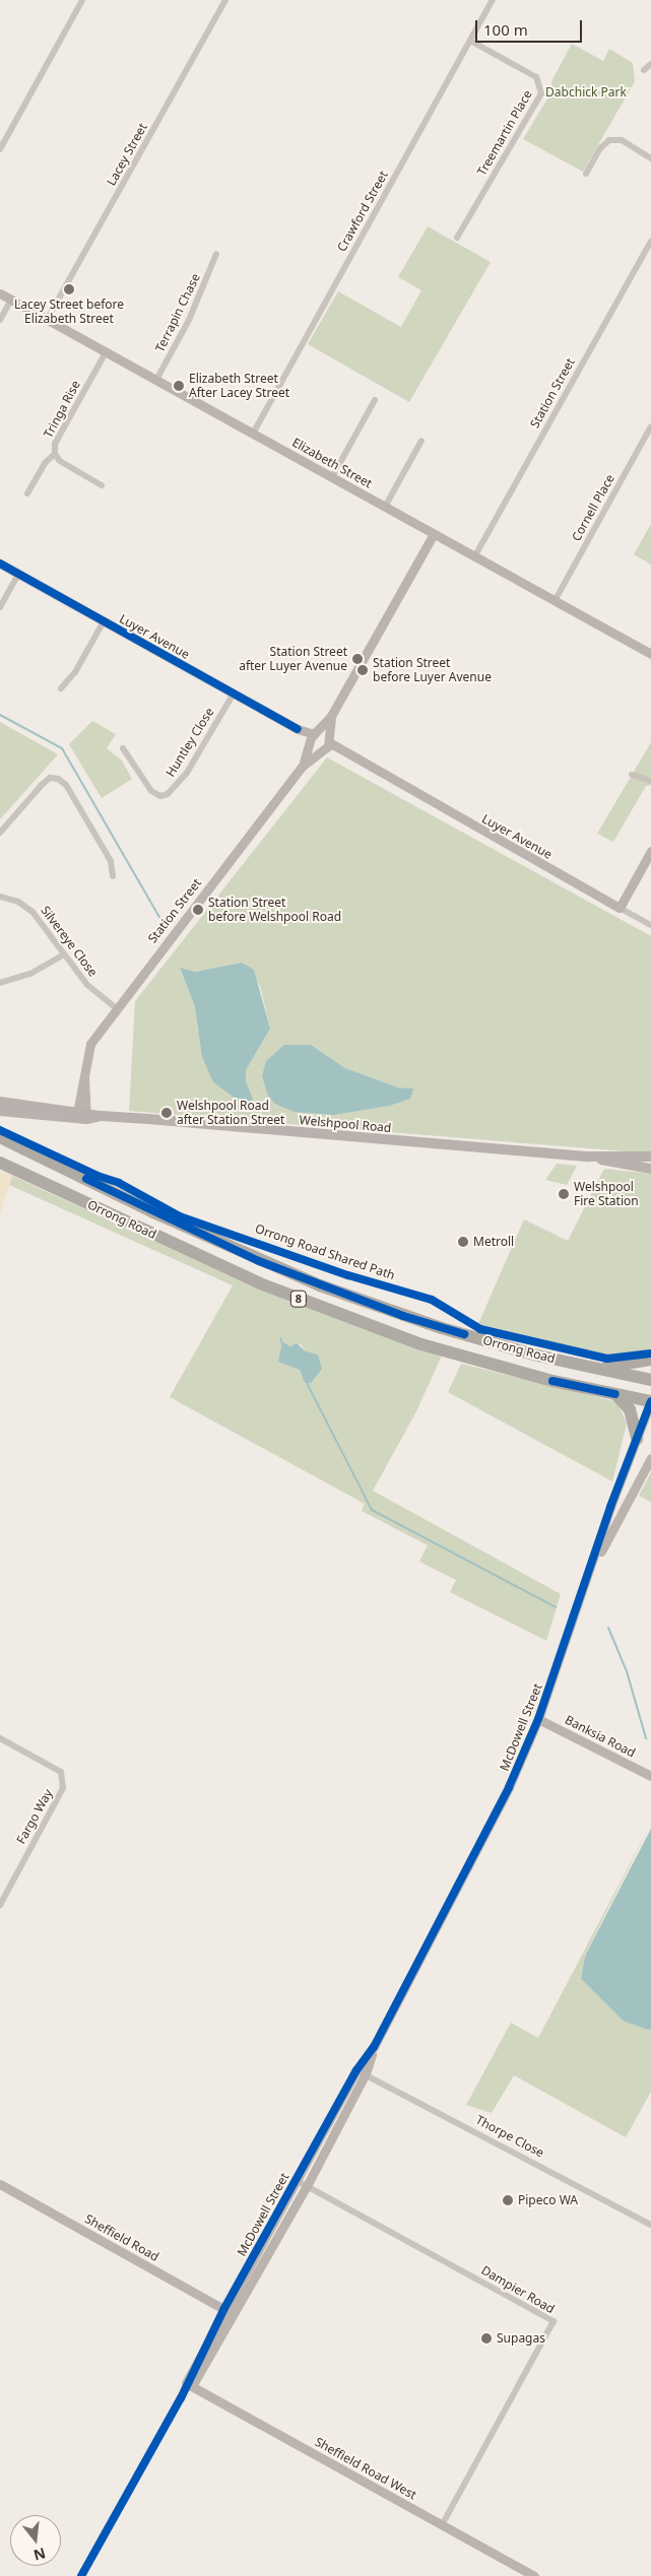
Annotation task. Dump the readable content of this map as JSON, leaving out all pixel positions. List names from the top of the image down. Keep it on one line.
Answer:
{"streets":{"highway":["Orrong Road","8"],"main road":["Welshpool Road"],"street":["Treemartin Place","Lacey Street","Crawford Street","Terrapin Chase","Station Street","Tringa Rise","Elizabeth Street","Cornell Place","Luyer Avenue","Huntley Close","Silvereye Close","McDowell Street","Banksia Road","Fargo Way","Thorpe Close","Sheffield Road","Dampier Road","Sheffield Road West"],"cycle path":["Orrong Road Shared Path"]},"crossings":[["Treemartin Place","Crawford Street"],["Lacey Street","Elizabeth Street"],["Crawford Street","Elizabeth Street"],["Terrapin Chase","Elizabeth Street"],["Station Street","Elizabeth Street"],["Station Street","Luyer Avenue"],["Station Street","Silvereye Close"],["Station Street","Welshpool Road"],["Tringa Rise","Elizabeth Street"],["Elizabeth Street","Cornell Place"],["Luyer Avenue","Huntley Close"],["Orrong Road","McDowell Street"],["McDowell Street","Banksia Road"],["McDowell Street","Thorpe Close"],["McDowell Street","Sheffield Road"],["McDowell Street","Dampier Road"],["McDowell Street","Sheffield Road West"],["Dampier Road","Sheffield Road West"]],"parks":["Dabchick Park"],"places":["Lacey Street before Elizabeth Street","Elizabeth Street After Lacey Street","Station Street after Luyer Avenue","Station Street before Luyer Avenue","Station Street before Welshpool Road","Welshpool Road after Station Street","Welshpool Fire Station","Metroll","Pipeco WA","Supagas"],"scale_bar":"100 m","north":"bottom"}
